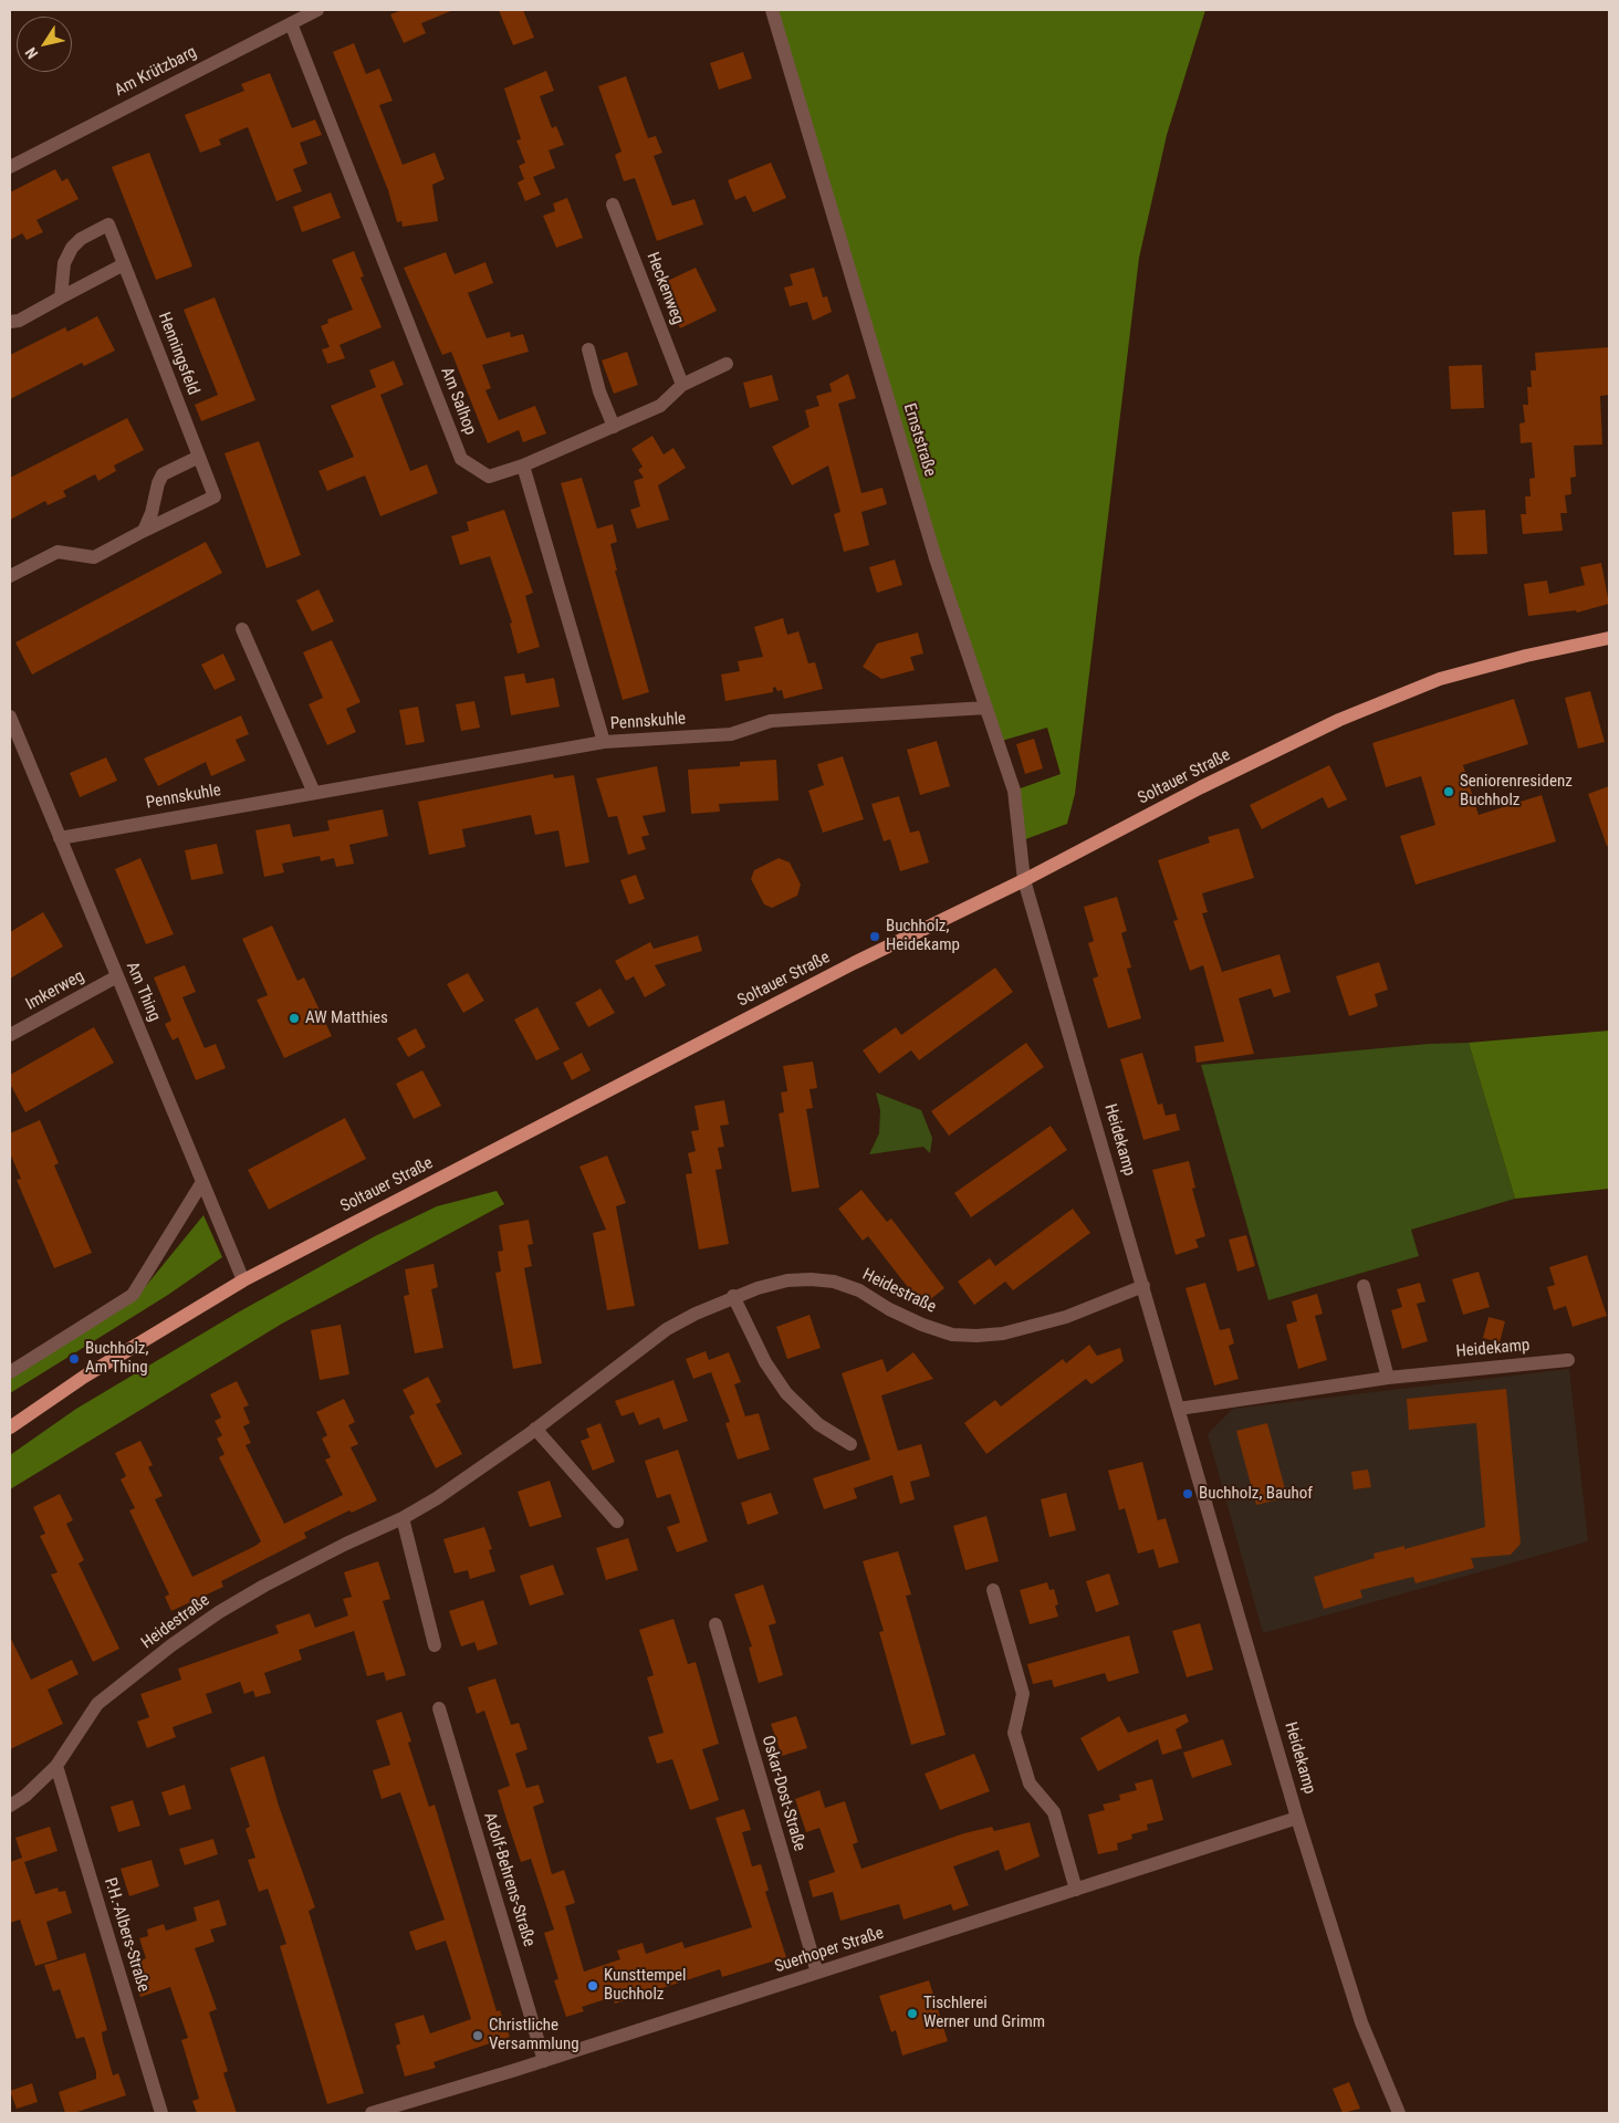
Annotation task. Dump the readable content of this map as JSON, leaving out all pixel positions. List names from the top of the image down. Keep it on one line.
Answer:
{"streets":{"main road":["Soltauer Straße"],"street":["Am Krützbarg","Heckenweg","Henningsfeld","Am Salhop","Ernststraße","Pennskuhle","Imkerweg","Am Thing","Heidekamp","Heidestraße","Oskar-Dost-Straße","Adolf-Behrens-Straße","P.H.-Albers-Straße","Suerhoper Straße"]},"crossings":[["Am Krützbarg","Am Salhop"],["Ernststraße","Pennskuhle"],["Ernststraße","Soltauer Straße"],["Ernststraße","Heidekamp"],["Pennskuhle","Am Thing"],["Soltauer Straße","Am Thing"],["Soltauer Straße","Heidekamp"],["Imkerweg","Am Thing"],["Heidekamp","Heidestraße"],["Heidekamp","Suerhoper Straße"],["Heidestraße","P.H.-Albers-Straße"],["Oskar-Dost-Straße","Suerhoper Straße"],["Adolf-Behrens-Straße","Suerhoper Straße"]],"places":["Seniorenresidenz Buchholz","Buchholz, Heidekamp","AW Matthies","Buchholz, Am Thing","Buchholz, Bauhof","Kunsttempel Buchholz","Tischlerei Werner und Grimm","Christliche Versammlung"],"north":"bottom left"}
